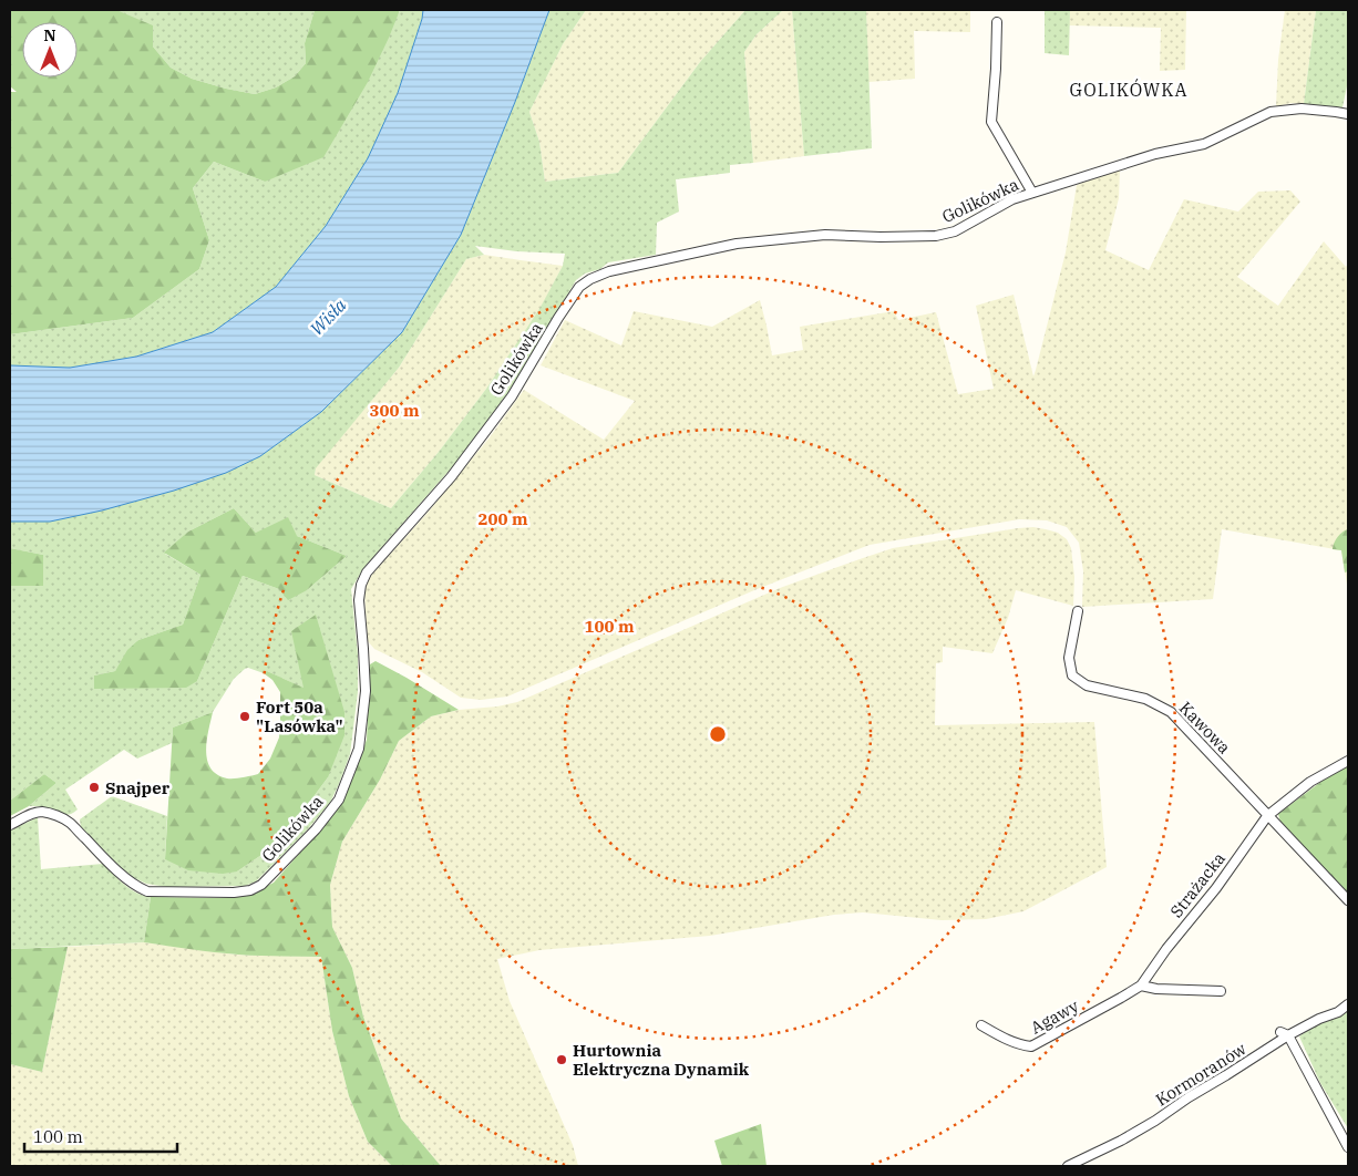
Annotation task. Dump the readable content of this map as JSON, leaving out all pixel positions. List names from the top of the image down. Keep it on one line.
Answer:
{"streets":{"street":["Golikówka","Kawowa","Strażacka","Agawy","Kormoranów"]},"crossings":[["Kawowa","Strażacka"],["Strażacka","Agawy"]],"districts":["GOLIKÓWKA"],"water":["Wisła"],"places":["Fort 50a \"Lasówka\"","Snajper","Hurtownia Elektryczna Dynamik"],"scale_bar":"100 m","north":"top","rings":["300 m","200 m","100 m"]}
